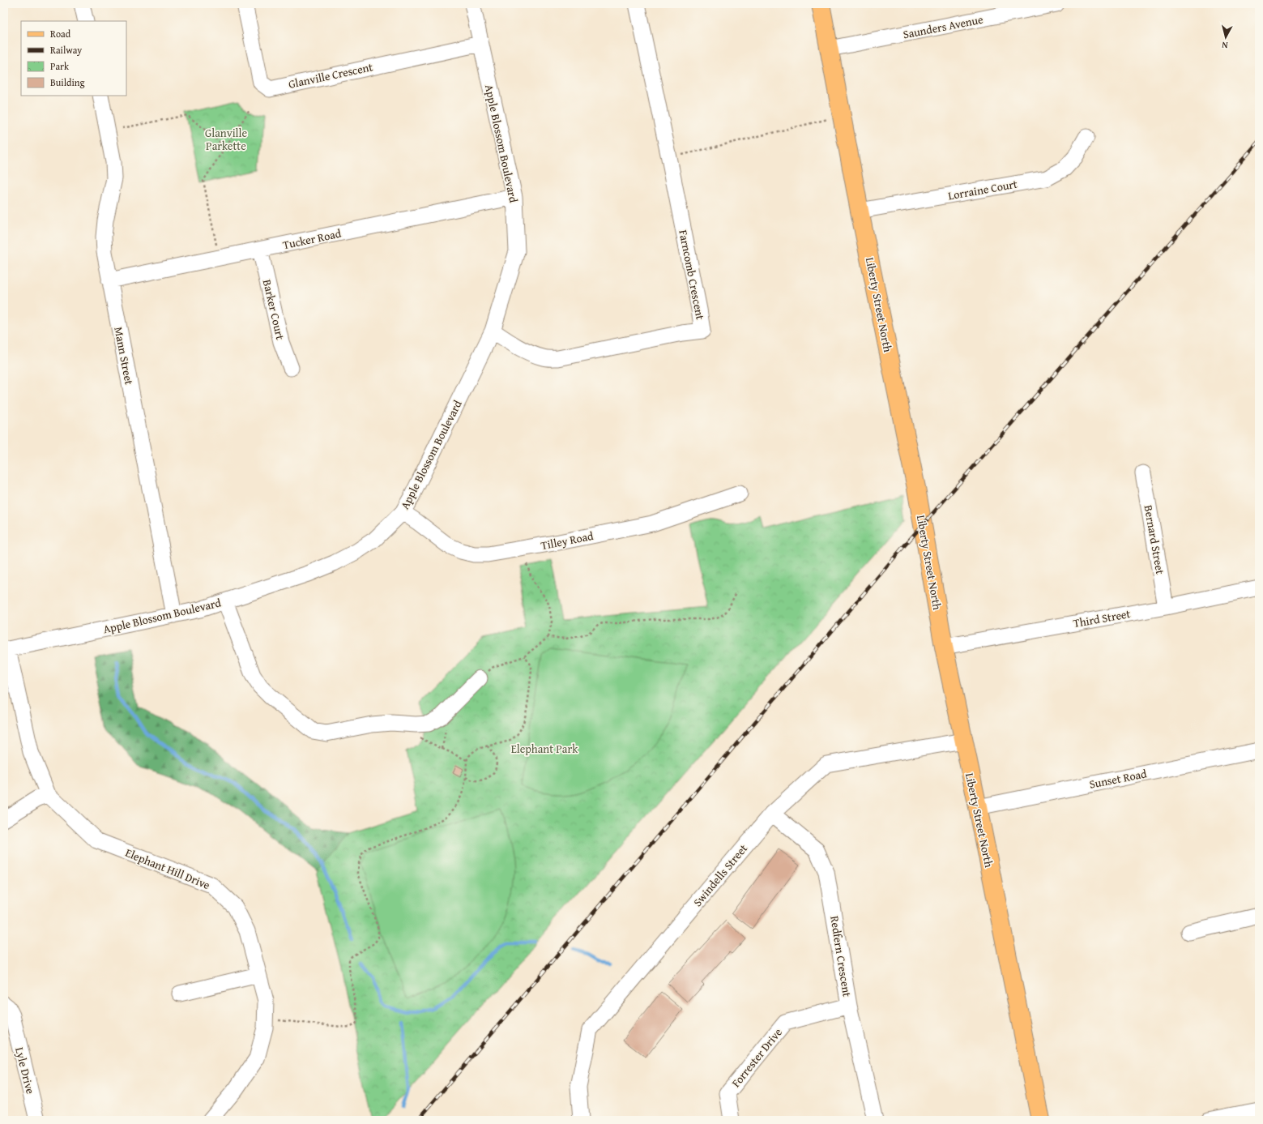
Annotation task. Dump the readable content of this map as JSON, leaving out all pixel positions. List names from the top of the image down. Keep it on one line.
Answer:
{"streets":{"main road":["Liberty Street North"],"street":["Saunders Avenue","Glanville Crescent","Apple Blossom Boulevard","Lorraine Court","Tucker Road","Farncomb Crescent","Barker Court","Mann Street","Bernard Street","Tilley Road","Third Street","Sunset Road","Elephant Hill Drive","Swindells Street","Redfern Crescent","Forrester Drive","Lyle Drive"]},"crossings":[["Saunders Avenue","Liberty Street North"],["Glanville Crescent","Apple Blossom Boulevard"],["Apple Blossom Boulevard","Tucker Road"],["Apple Blossom Boulevard","Farncomb Crescent"],["Apple Blossom Boulevard","Mann Street"],["Apple Blossom Boulevard","Tilley Road"],["Apple Blossom Boulevard","Elephant Hill Drive"],["Lorraine Court","Liberty Street North"],["Tucker Road","Barker Court"],["Tucker Road","Mann Street"],["Liberty Street North","Third Street"],["Liberty Street North","Sunset Road"],["Liberty Street North","Swindells Street"],["Bernard Street","Third Street"],["Swindells Street","Redfern Crescent"],["Redfern Crescent","Forrester Drive"]],"parks":["Glanville Parkette","Elephant Park"],"legend":["Road","Railway","Park","Building"],"north":"bottom"}
